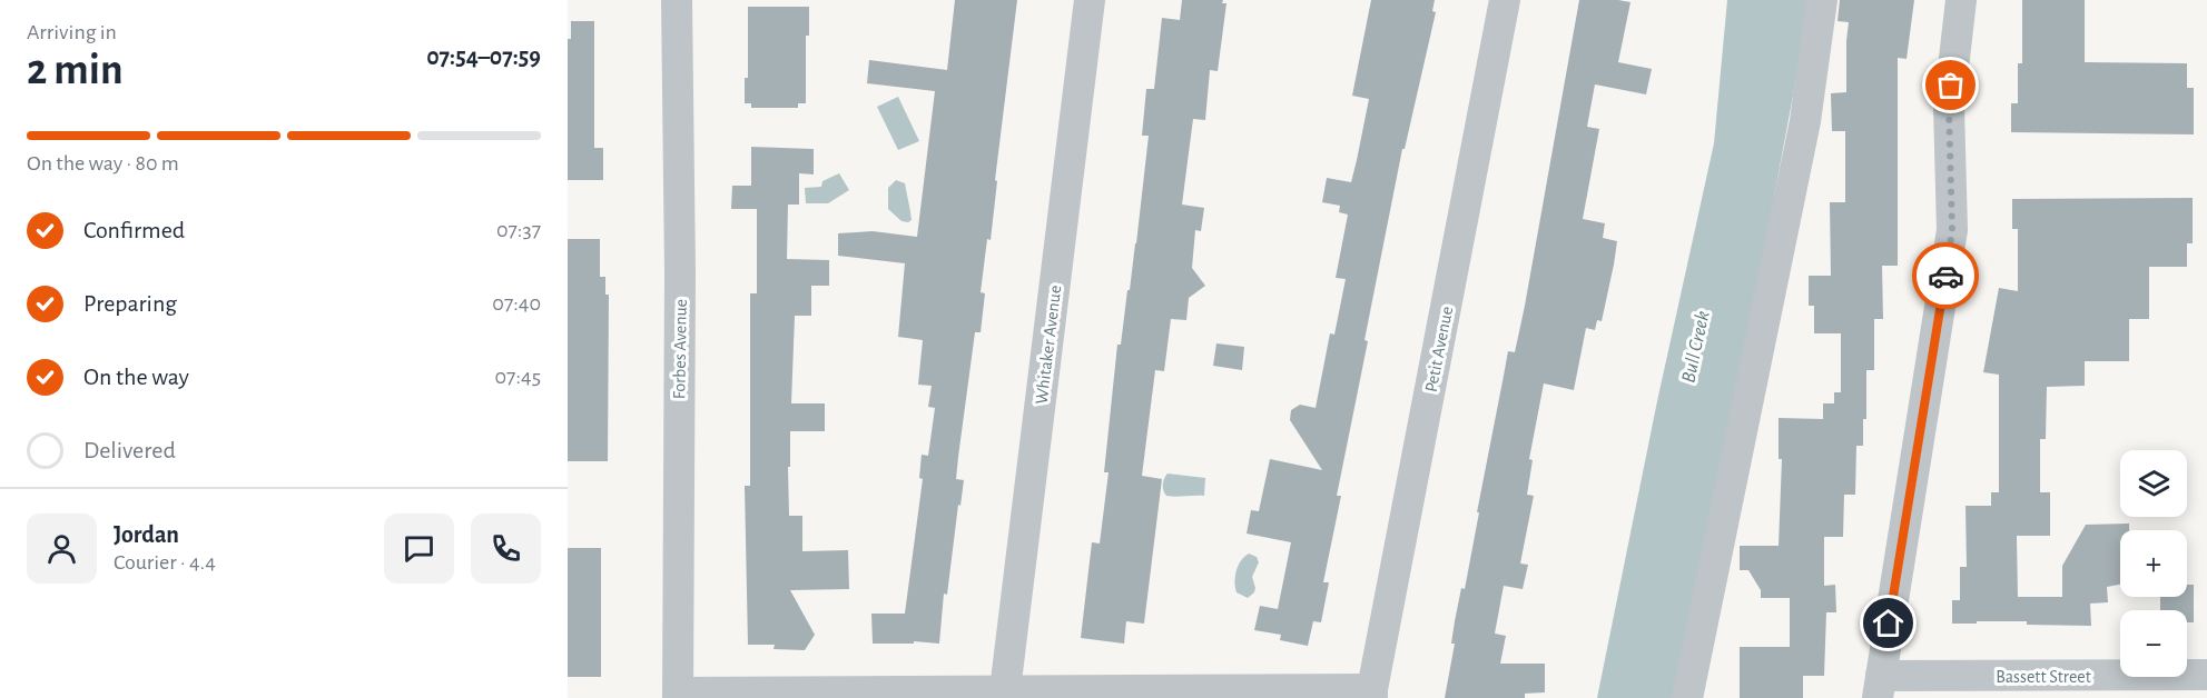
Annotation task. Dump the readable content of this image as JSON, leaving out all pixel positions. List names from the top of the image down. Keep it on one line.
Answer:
{"streets":{"street":["Whitaker Avenue","Forbes Avenue","Petit Avenue","Bassett Street"]},"water":["Bull Creek"],"page":{"heading":["2 min","Arriving in","07:54–07:59"],"panel":["Jordan","Courier · 4.4"],"bar":"On the way · 80 m","list":[["Confirmed","07:37"],["Preparing","07:40"],["On the way","07:45"],"Delivered"],"map_buttons":["+","−"]}}
